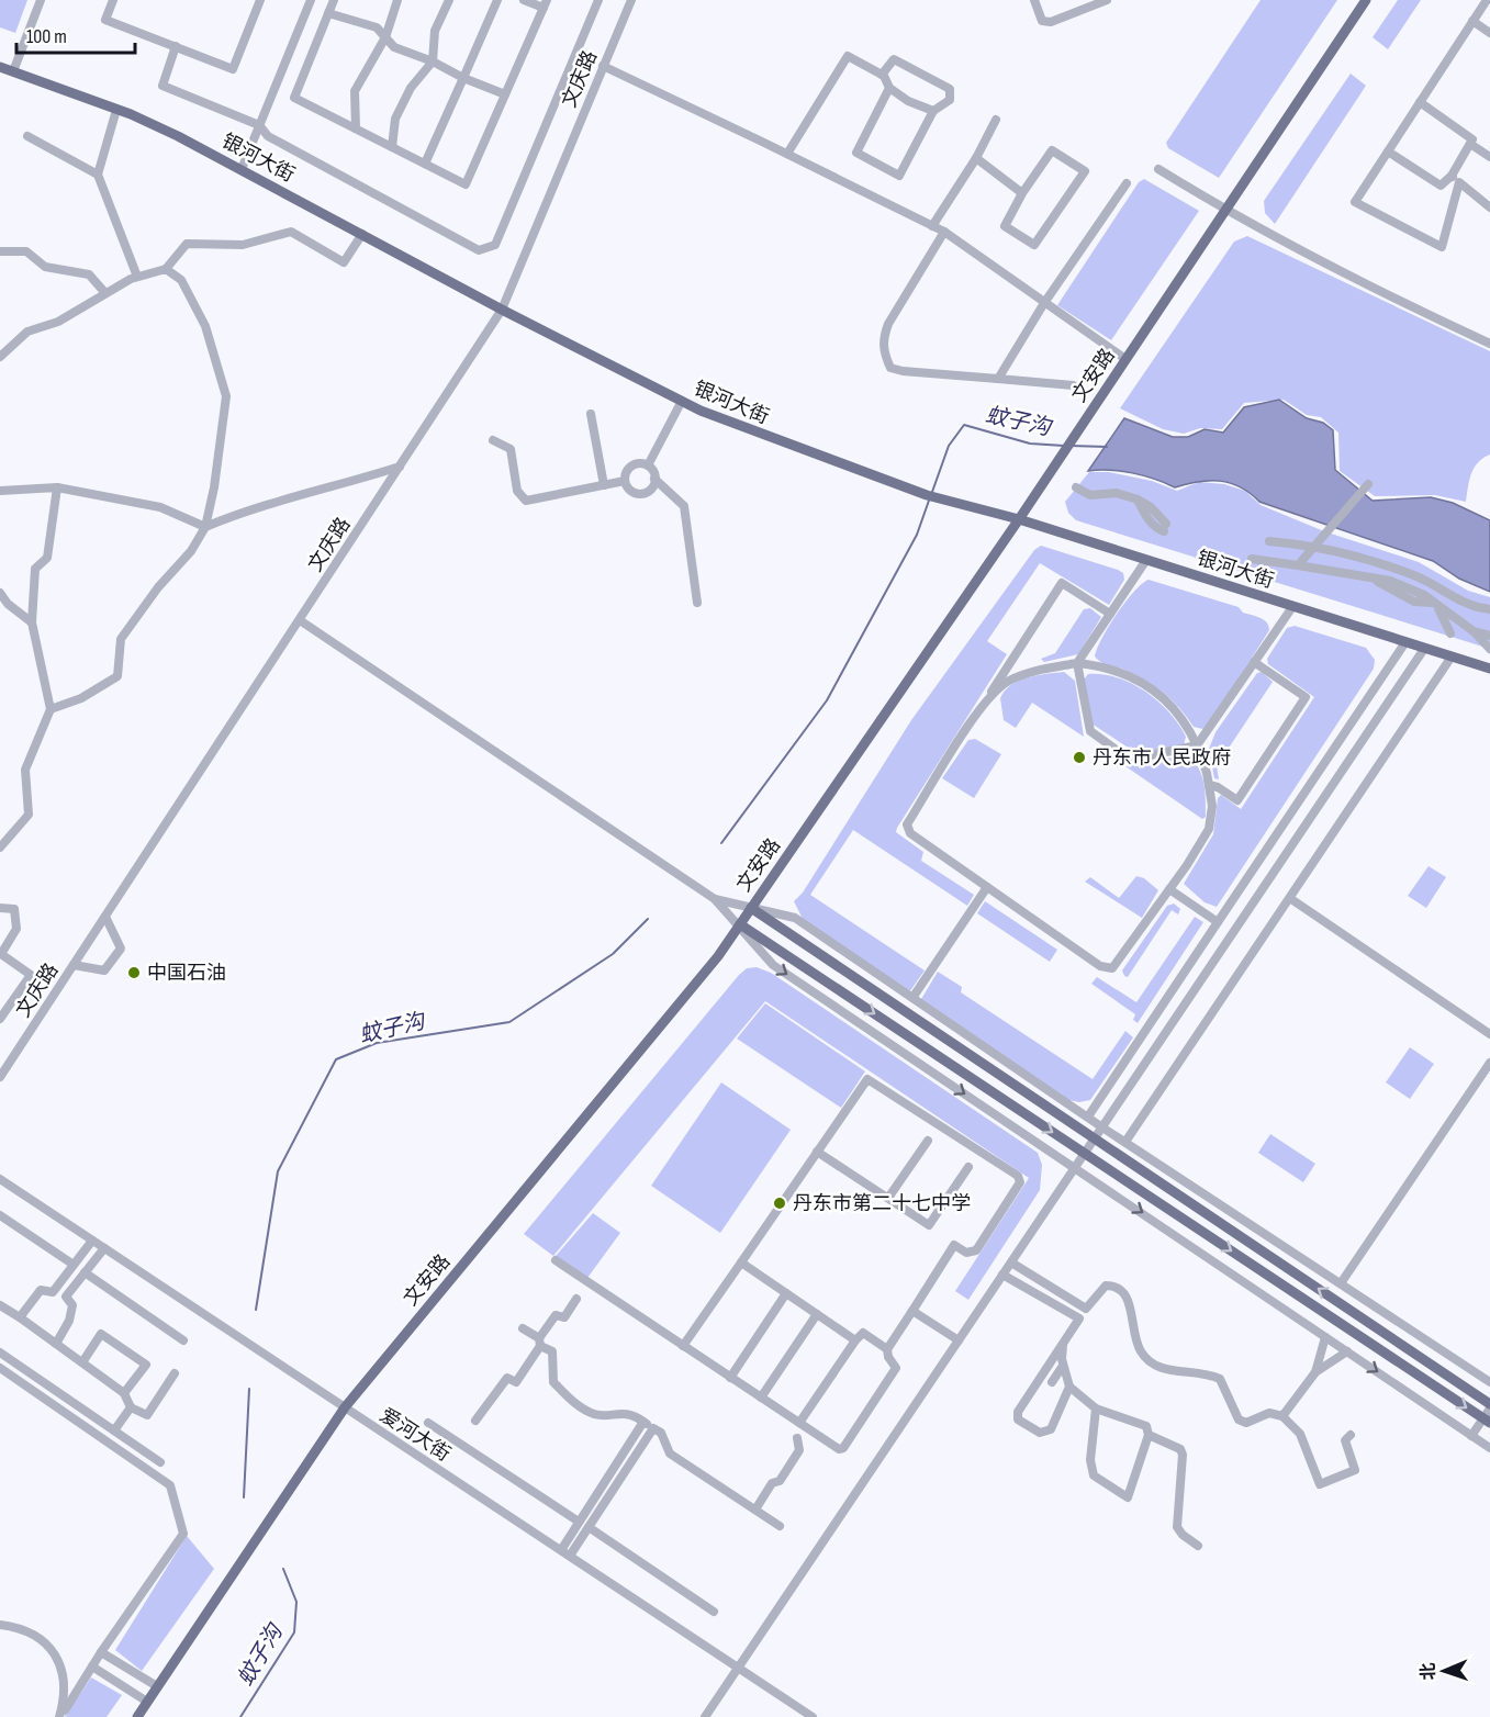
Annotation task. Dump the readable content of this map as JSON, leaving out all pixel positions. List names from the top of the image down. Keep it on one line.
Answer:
{"streets":{"main road":["银河大街","文安路"],"street":["文庆路","爱河大街"]},"crossings":[["文庆路","银河大街"],["银河大街","文安路"],["文安路","爱河大街"]],"water":["蚊子沟"],"places":["丹东市人民政府","中国石油","丹东市第二十七中学"],"scale_bar":"100 m","north":"left"}
